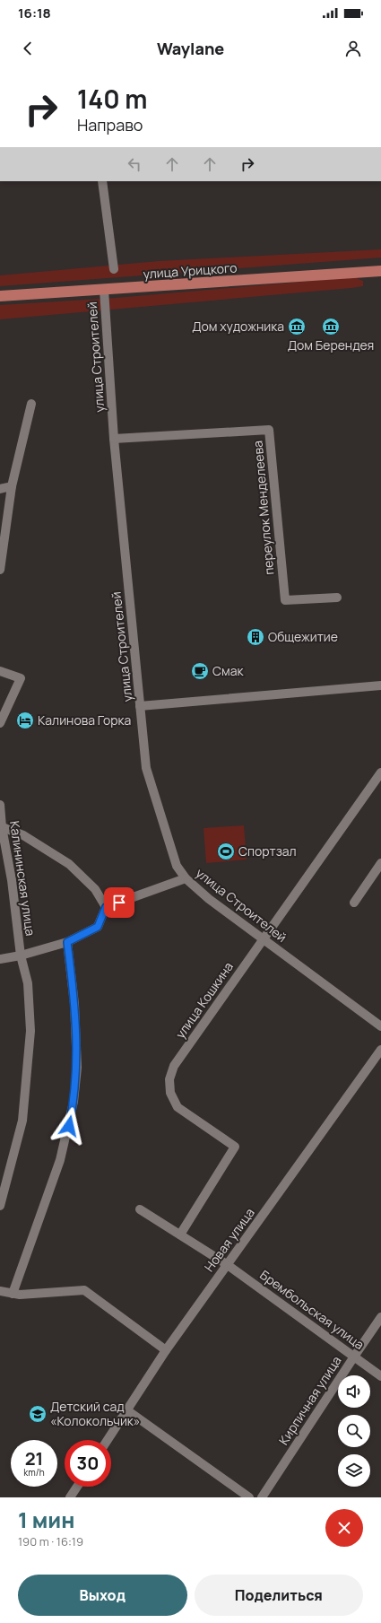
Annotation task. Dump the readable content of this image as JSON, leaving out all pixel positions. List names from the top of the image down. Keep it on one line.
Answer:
{"streets":{"main road":["улица Урицкого"],"street":["улица Строителей","переулок Менделеева","Калининская улица","улица Кошкина","Новая улица","Брембольская улица","Кирпичная улица"]},"crossings":[["улица Урицкого","улица Строителей"],["улица Строителей","переулок Менделеева"],["улица Строителей","улица Кошкина"],["улица Кошкина","Брембольская улица"],["Новая улица","Брембольская улица"],["Брембольская улица","Кирпичная улица"]],"places":{"museum":["Дом художника","Дом Берендея"],"building":["Общежитие"],"cafe":["Смак"],"hotel":["Калинова Горка"],"sports":["Спортзал"],"school or university":["Детский сад «Колокольчик»"]},"page":{"status":"16:18","header":"Waylane","turn":["140 m","Направо"],"speed":"21 km/h","limit":"30","heading":["1 мин","190 m · 16:19"],"buttons":["Выход","Поделиться"]}}
